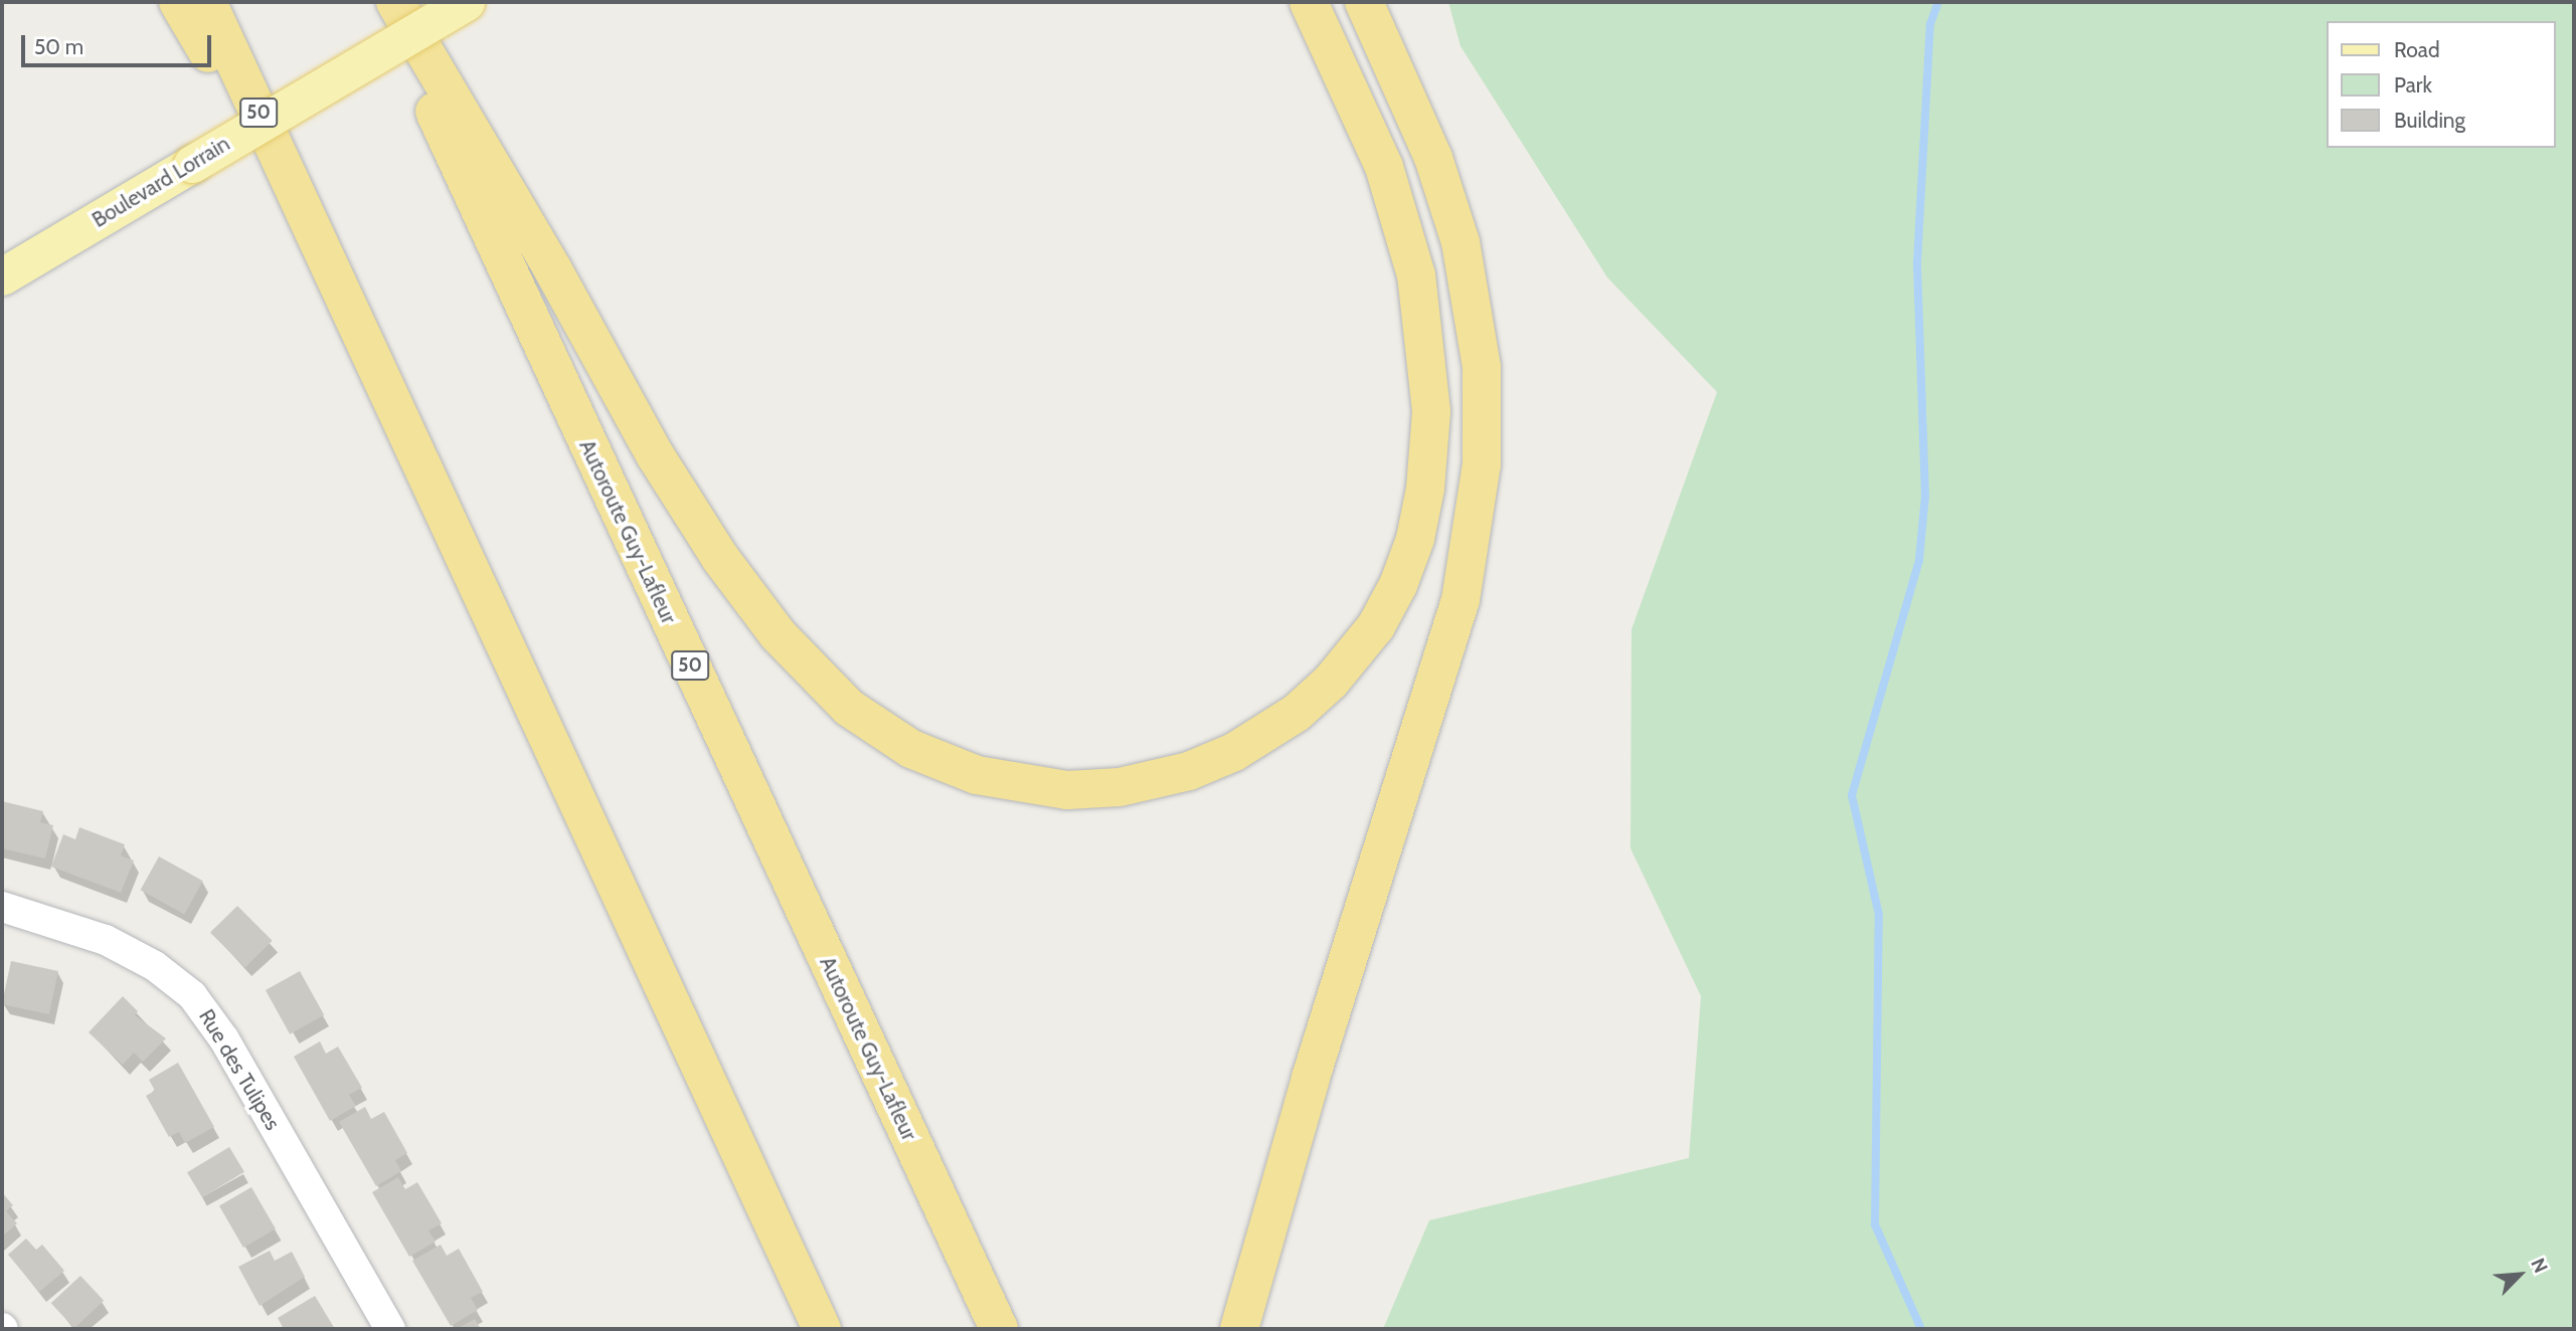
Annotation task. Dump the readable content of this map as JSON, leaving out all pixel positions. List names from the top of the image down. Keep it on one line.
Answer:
{"streets":{"highway":["50","Autoroute Guy-Lafleur"],"main road":["Boulevard Lorrain"],"street":["Rue des Tulipes"]},"legend":["Road","Park","Building"],"scale_bar":"50 m","north":"top right"}
